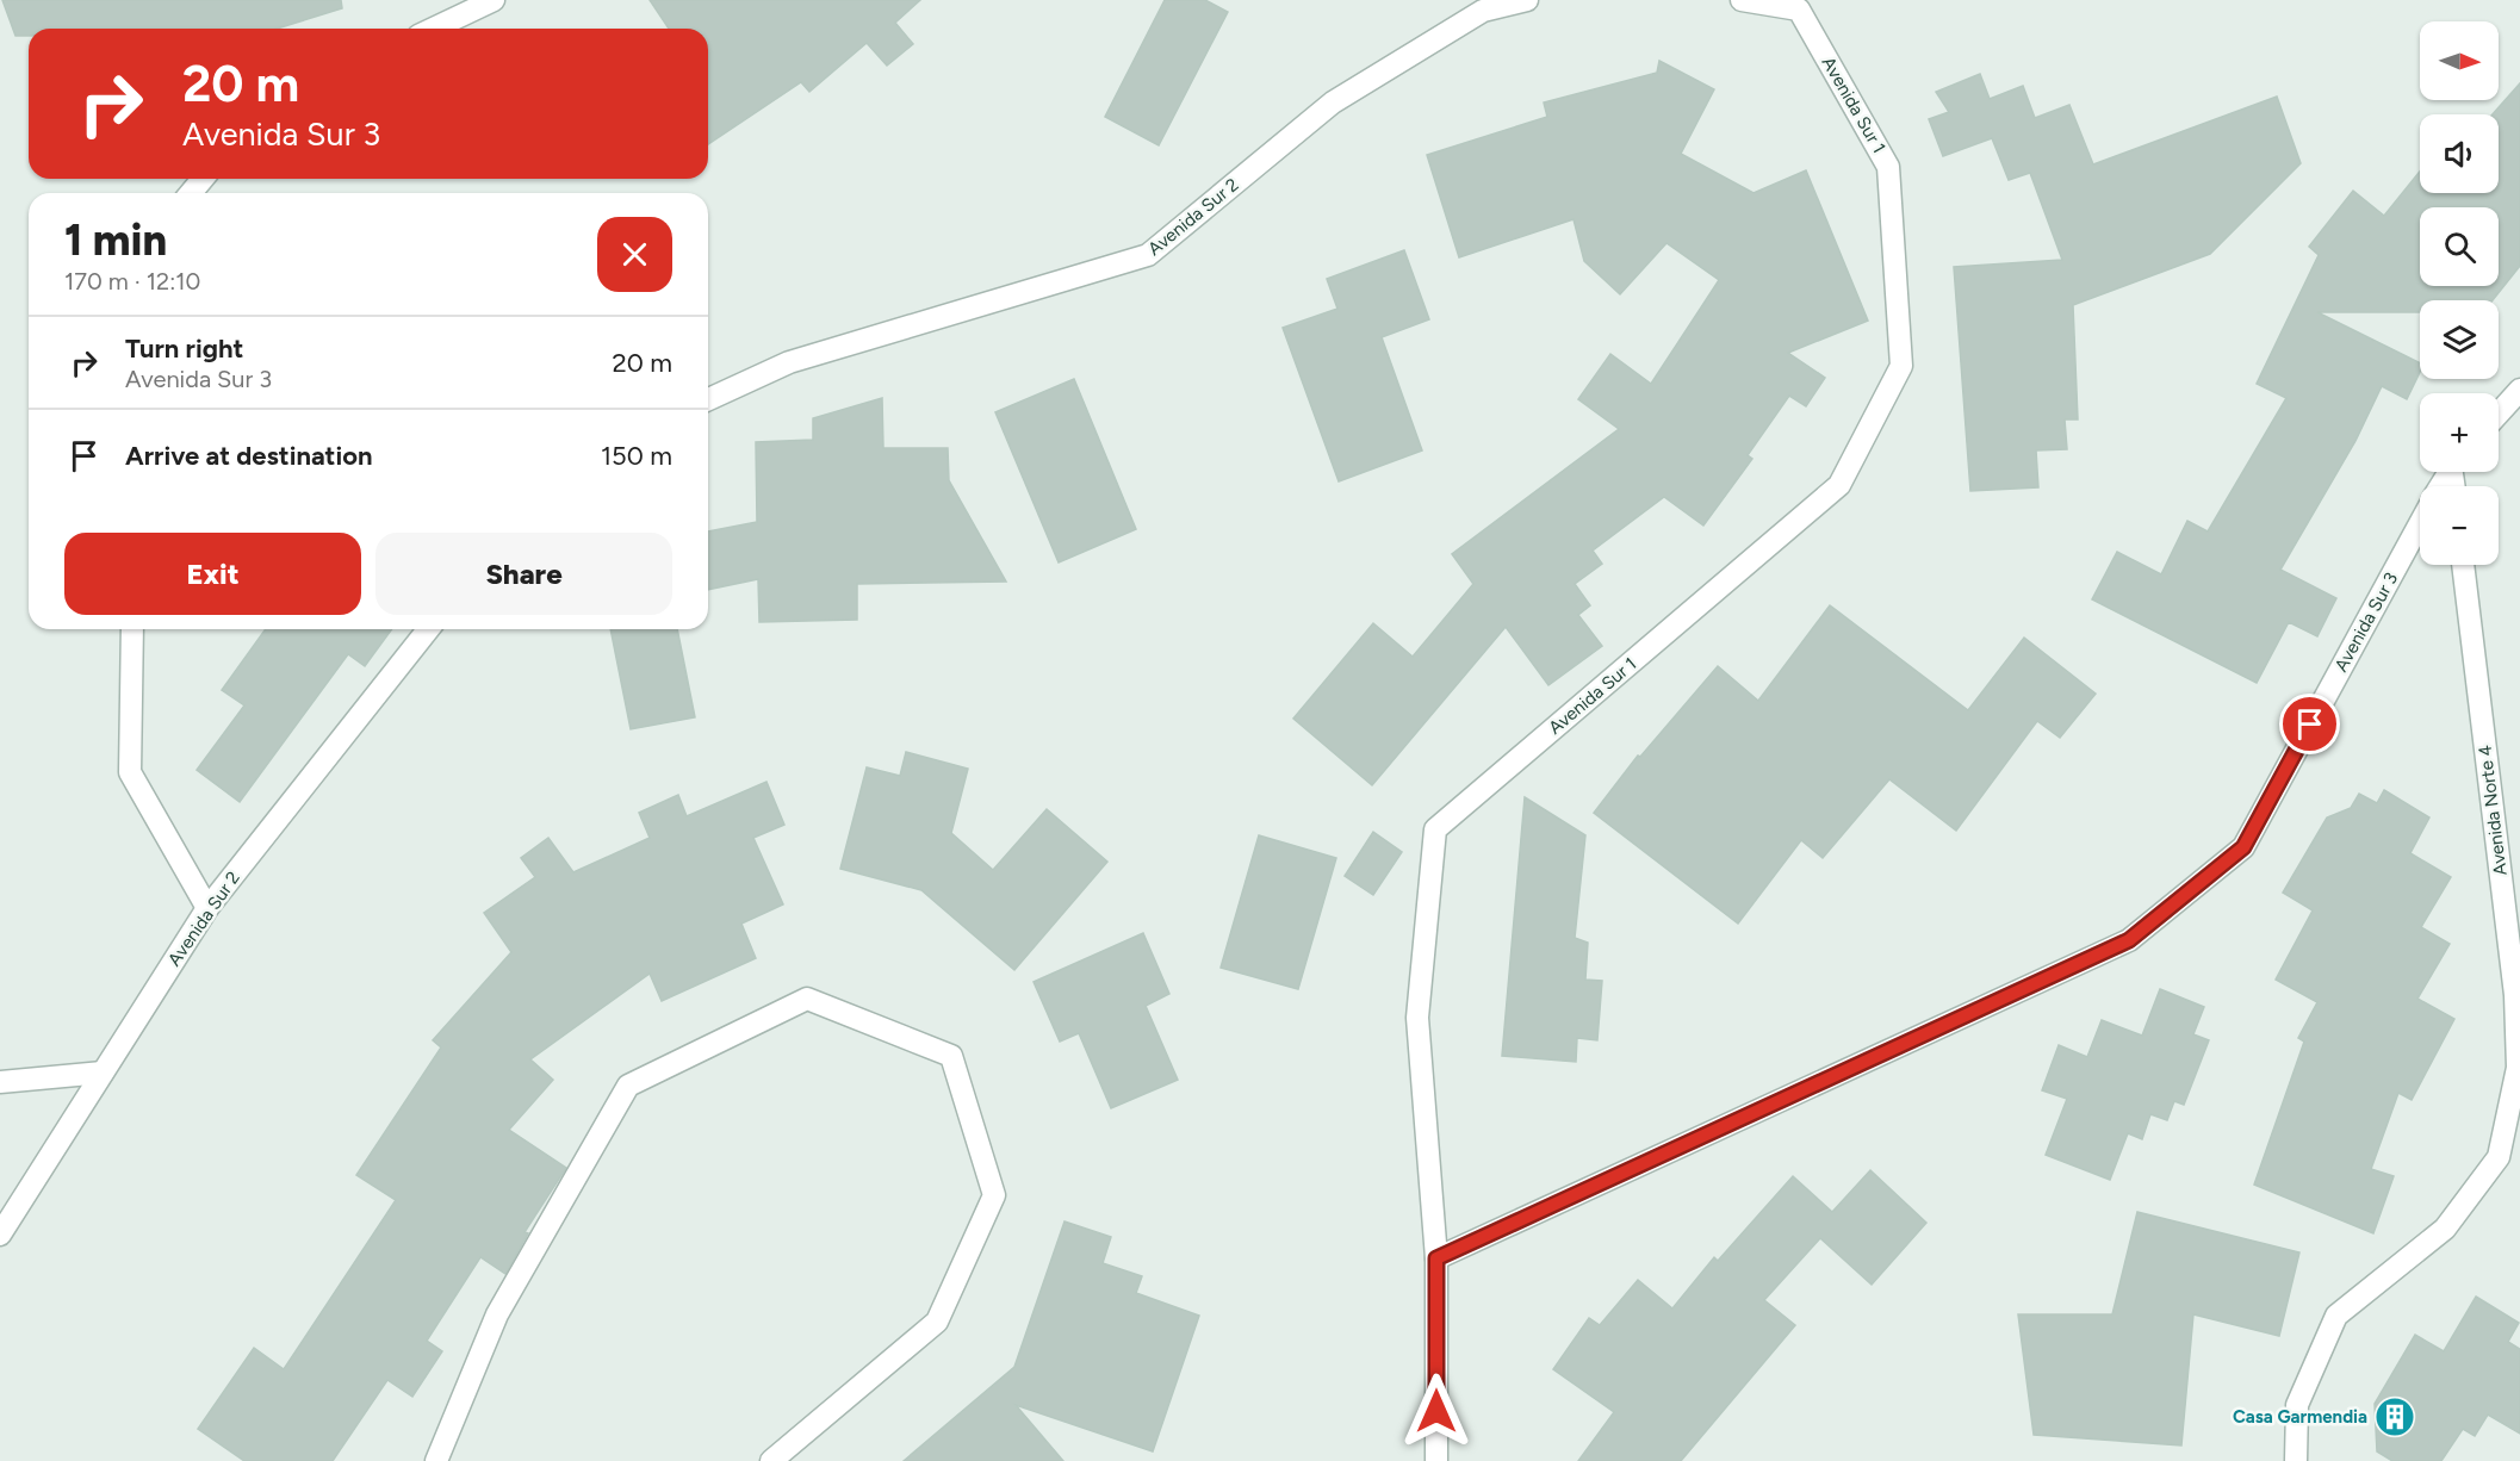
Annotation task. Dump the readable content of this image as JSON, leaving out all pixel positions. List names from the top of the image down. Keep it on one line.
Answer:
{"streets":{"street":["Avenida Sur 1","Avenida Sur 2","Avenida Sur 3","Avenida Norte 4"]},"crossings":[["Avenida Sur 1","Avenida Sur 3"]],"places":{"building":["Casa Garmendia"]},"north":"right","page":{"map_buttons":["+","−"],"turn":["20 m","Avenida Sur 3"],"heading":["1 min","170 m · 12:10"],"list":[{"name":"Turn right","note":"Avenida Sur 3","value":"20 m"},{"name":"Arrive at destination","value":"150 m"}],"buttons":["Exit","Share"]}}
